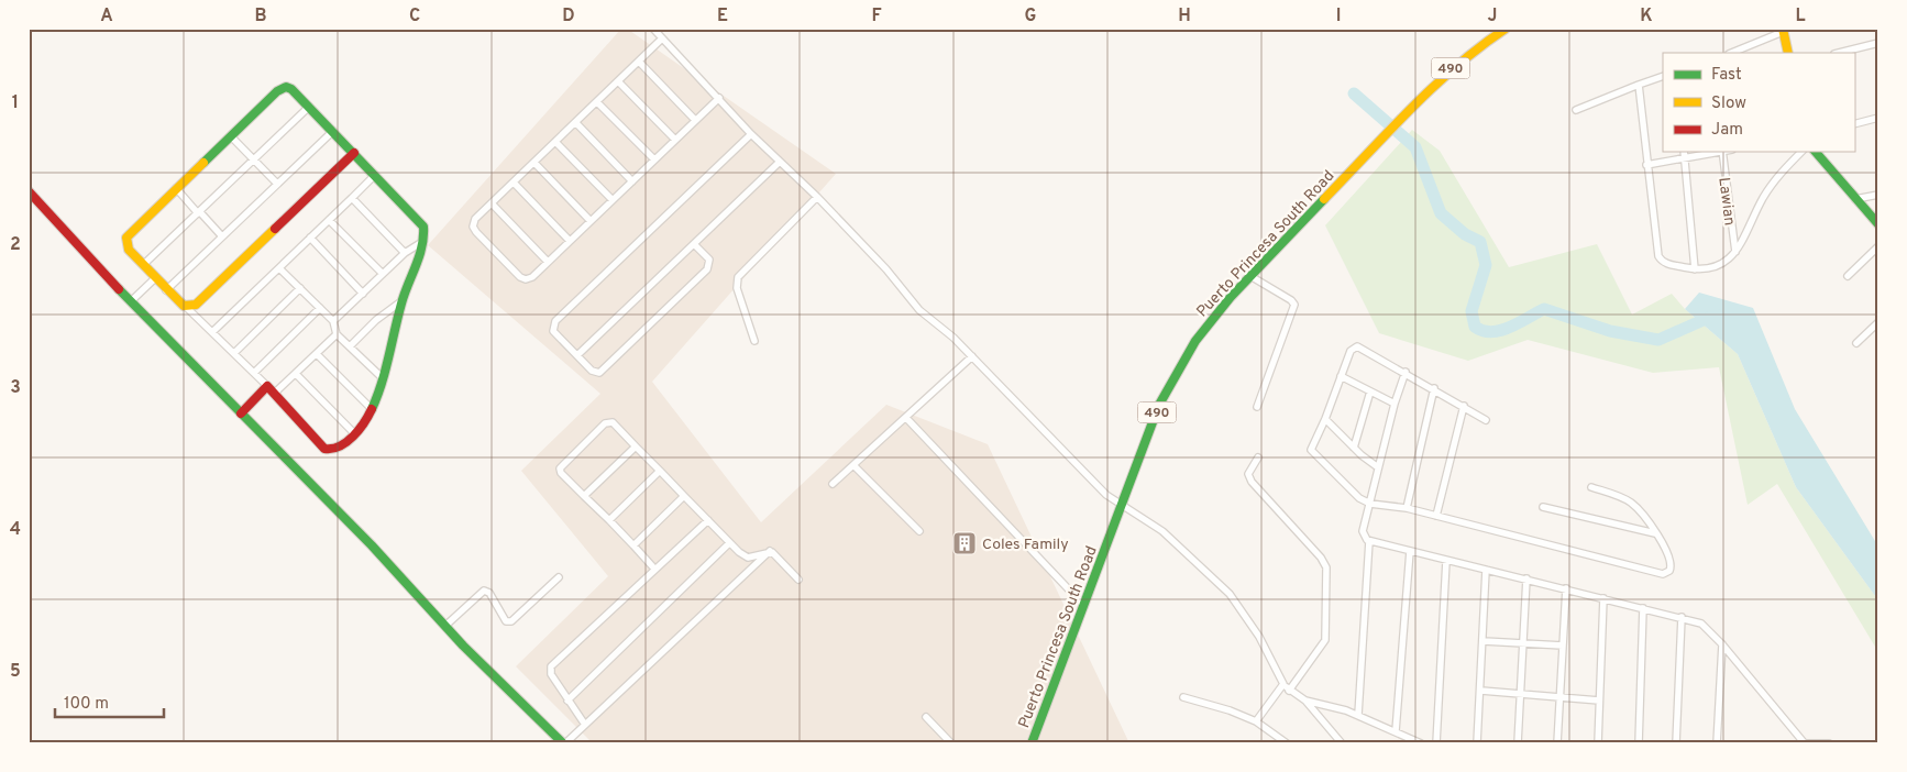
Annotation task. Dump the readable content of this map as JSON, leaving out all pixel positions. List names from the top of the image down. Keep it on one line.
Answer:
{"streets":{"street":["490","Lawian","Puerto Princesa South Road"]},"places":{"building":["Coles Family"]},"legend":["Fast","Slow","Jam"],"scale_bar":"100 m","grid":{"columns":["A","B","C","D","E","F","G","H","I","J","K","L"],"rows":["1","2","3","4","5"]}}
